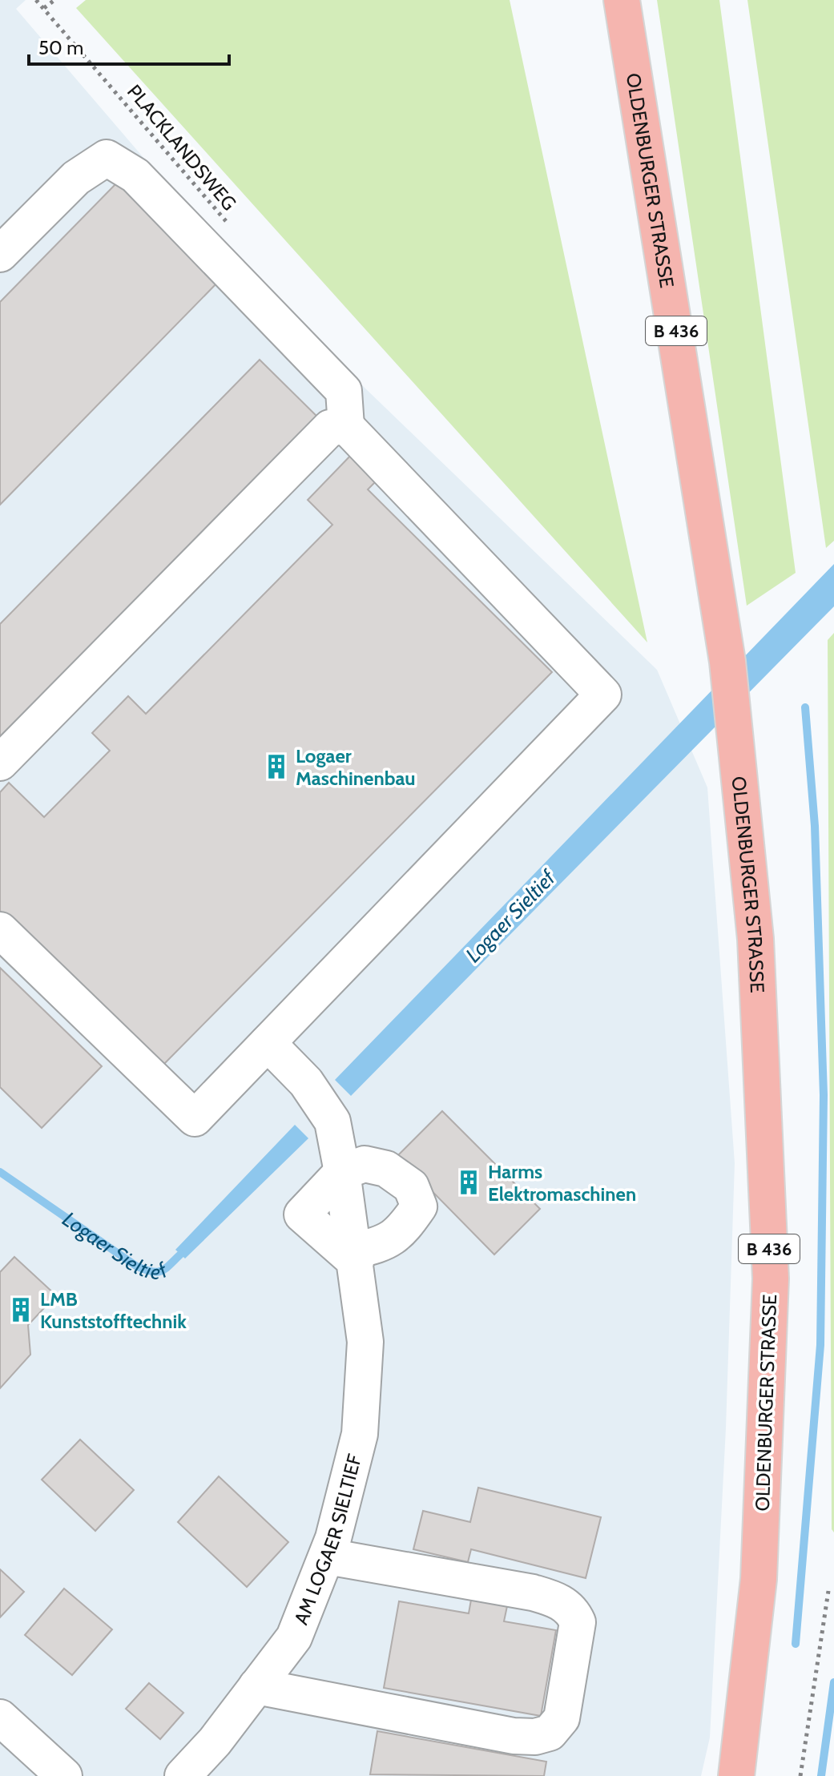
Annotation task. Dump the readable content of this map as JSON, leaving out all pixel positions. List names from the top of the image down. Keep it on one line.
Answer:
{"streets":{"main road":["OLDENBURGER STRASSE","B 436"],"street":["AM LOGAER SIELTIEF"],"path":["PLACKLANDSWEG"]},"water":["Logaer Sieltief"],"places":{"building":["Logaer Maschinenbau","Harms Elektromaschinen","LMB Kunststofftechnik"]},"scale_bar":"50 m"}
